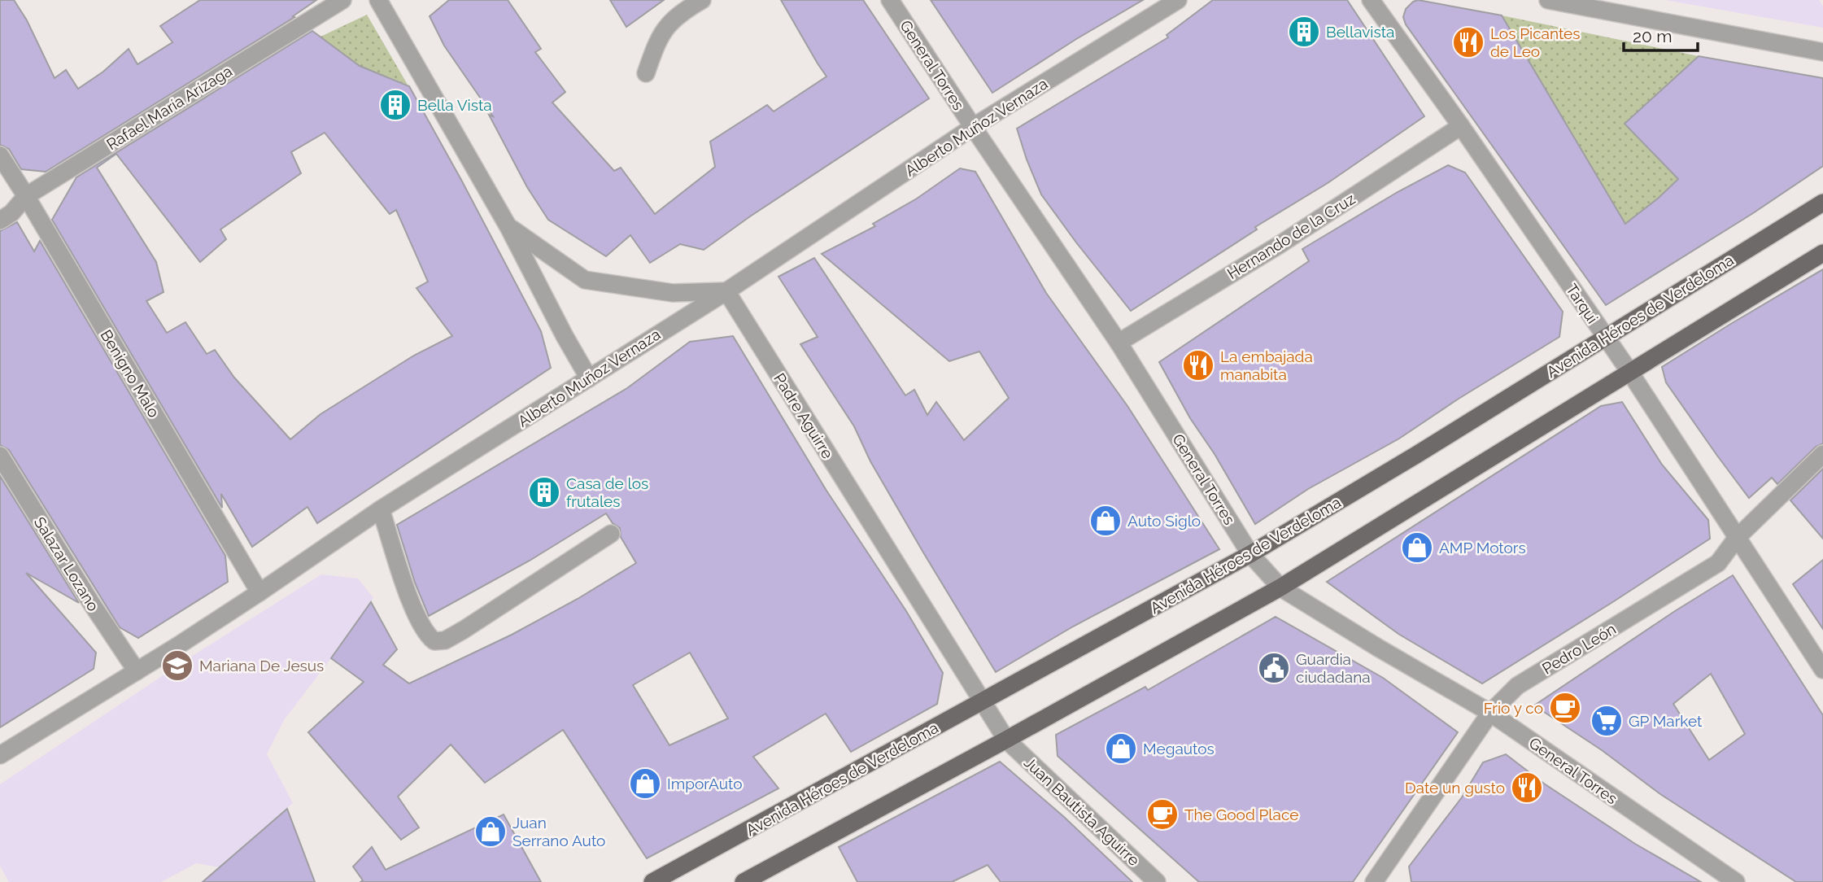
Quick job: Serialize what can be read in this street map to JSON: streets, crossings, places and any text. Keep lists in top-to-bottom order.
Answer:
{
  "streets": {
    "main road": ["Avenida Héroes de Verdeloma"],
    "street": [
      "General Torres",
      "Rafael María Arízaga",
      "Alberto Muñoz Vernaza",
      "Hernando de la Cruz",
      "Tarqui",
      "Benigno Malo",
      "Padre Aguirre",
      "Salazar Lozano",
      "Pedro León",
      "Juan Bautista Aguirre"
    ]
  },
  "crossings": [
    ["General Torres", "Alberto Muñoz Vernaza"],
    ["General Torres", "Hernando de la Cruz"],
    ["General Torres", "Avenida Héroes de Verdeloma"],
    ["General Torres", "Pedro León"],
    ["Rafael María Arízaga", "Benigno Malo"],
    ["Alberto Muñoz Vernaza", "Benigno Malo"],
    ["Alberto Muñoz Vernaza", "Padre Aguirre"],
    ["Alberto Muñoz Vernaza", "Salazar Lozano"],
    ["Hernando de la Cruz", "Tarqui"],
    ["Tarqui", "Avenida Héroes de Verdeloma"],
    ["Tarqui", "Pedro León"],
    ["Avenida Héroes de Verdeloma", "Padre Aguirre"],
    ["Padre Aguirre", "Juan Bautista Aguirre"]
  ],
  "places": {
    "building": ["Bellavista", "Bella Vista", "Casa de los frutales"],
    "restaurant": ["Los Picantes de Leo", "La embajada manabita", "Date un gusto"],
    "shop": [
      "Auto Siglo",
      "AMP Motors",
      "Megautos",
      "ImporAuto",
      "Juan Serrano Auto"
    ],
    "school or university": ["Mariana De Jesus"],
    "public building": ["Guardia ciudadana"],
    "cafe": ["Frio y co", "The Good Place"],
    "supermarket": ["GP Market"]
  },
  "scale_bar": "20 m"
}
